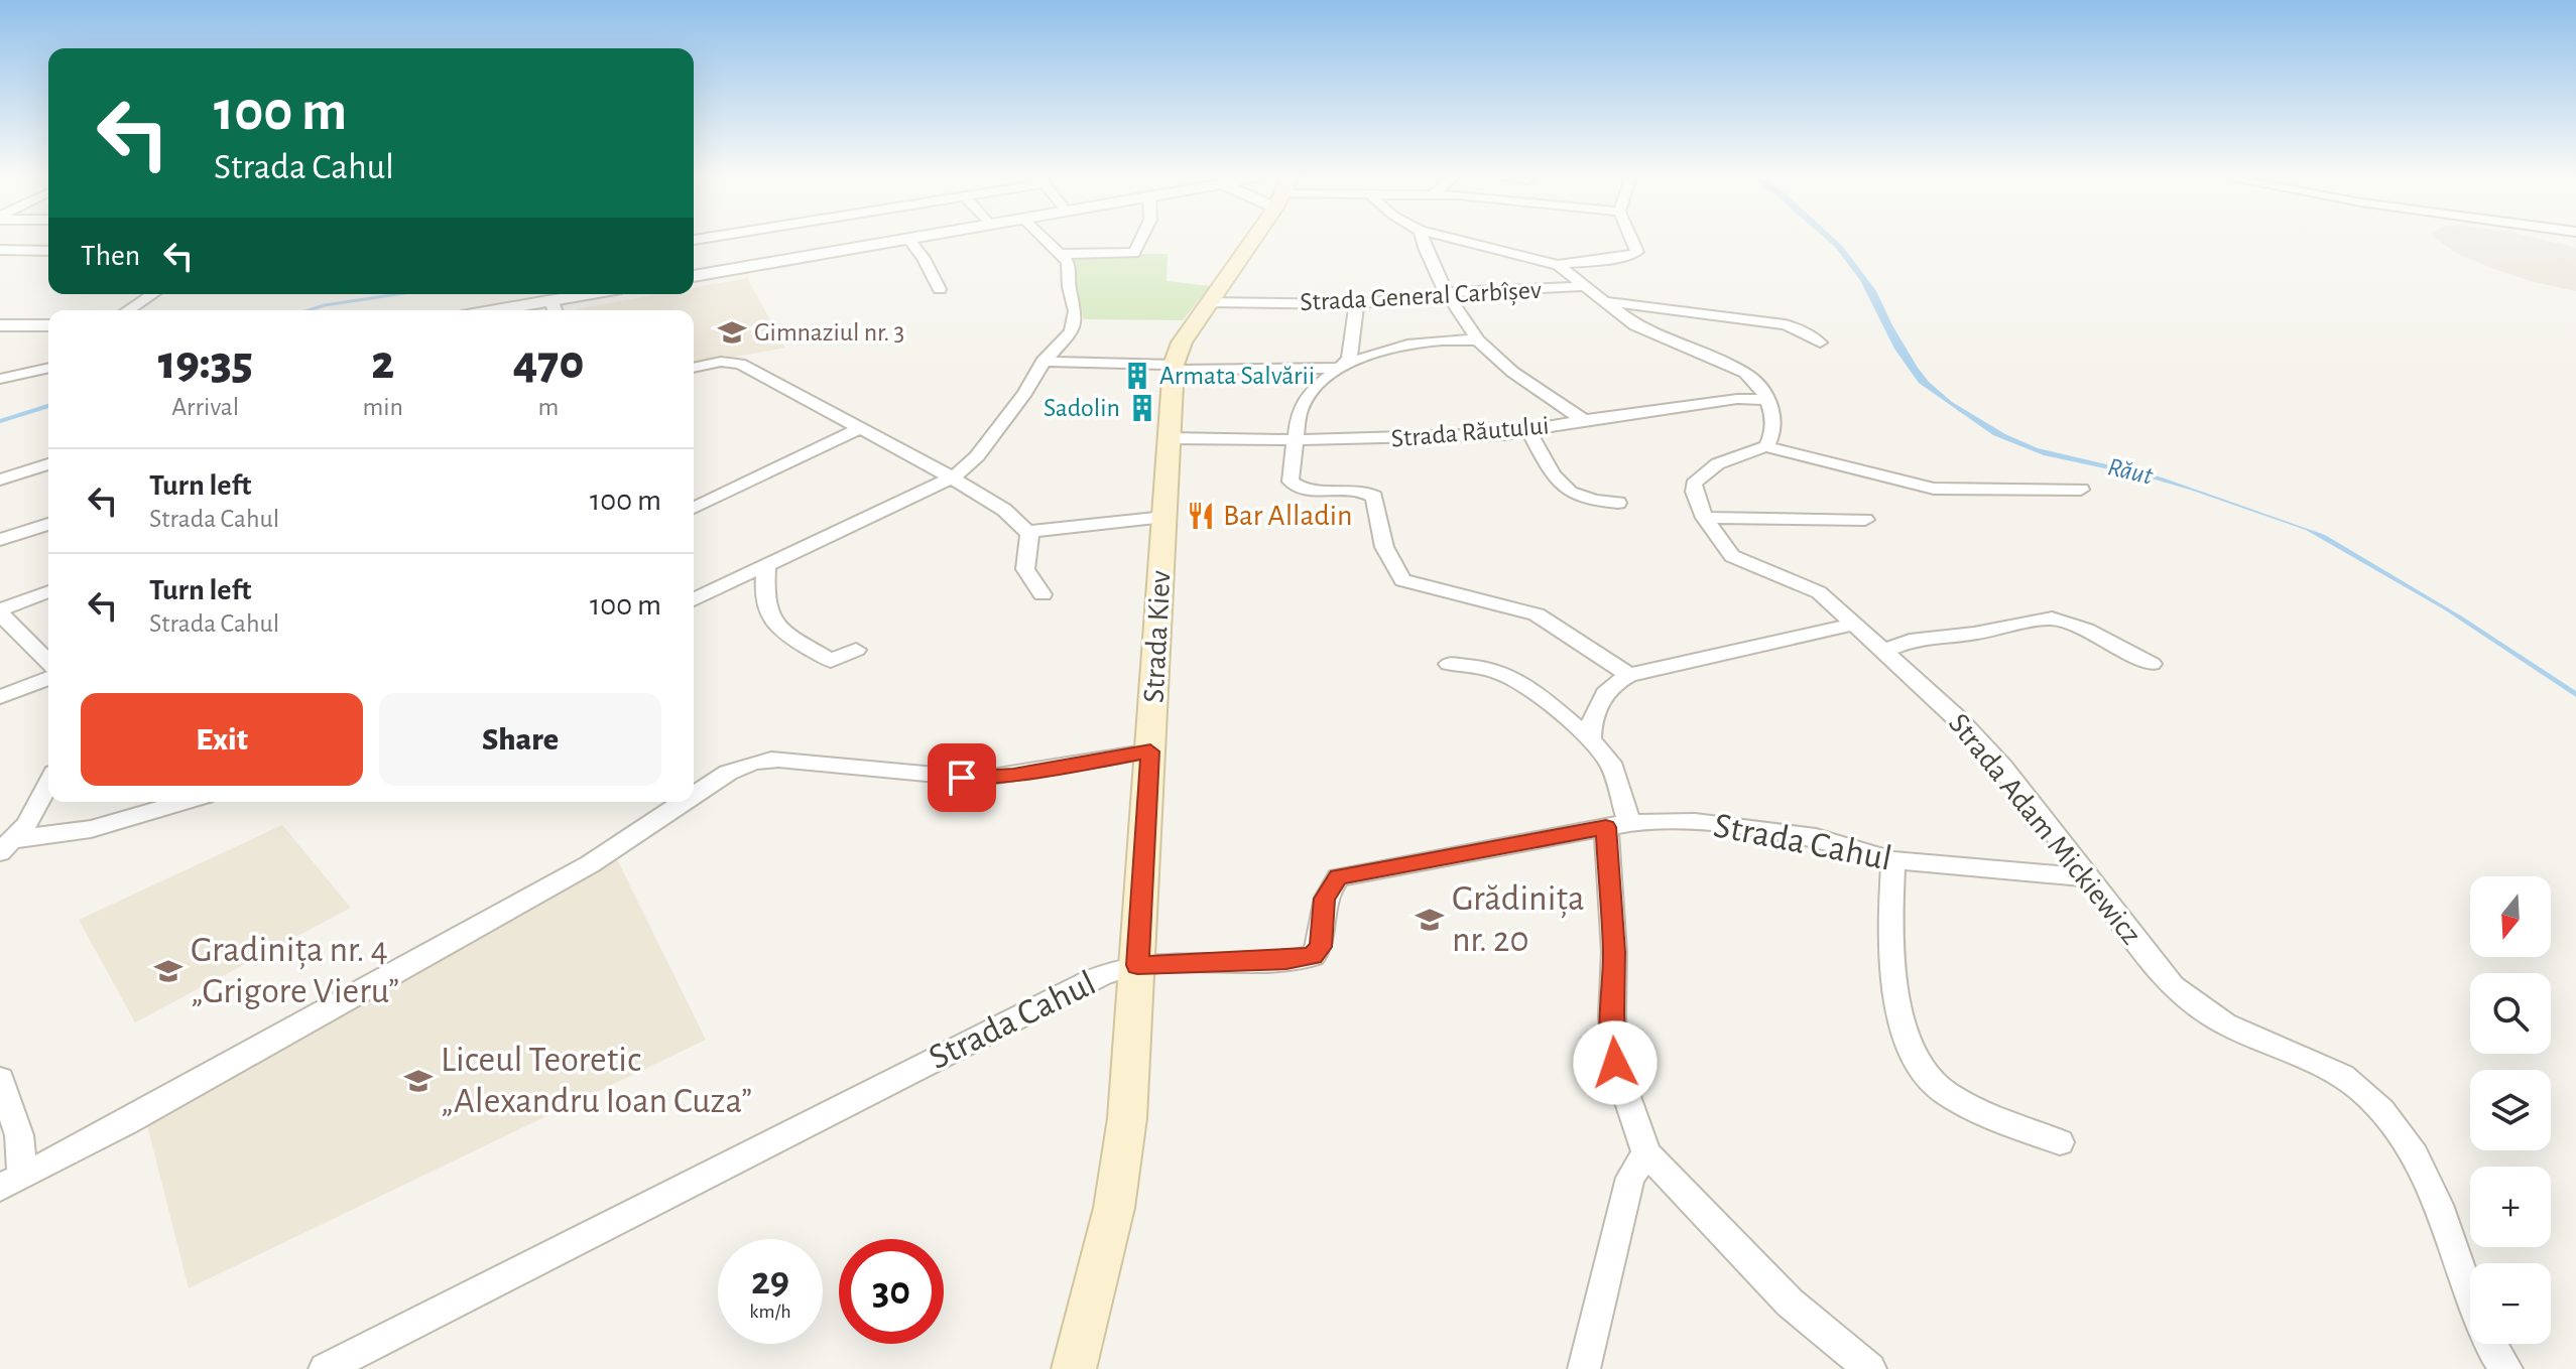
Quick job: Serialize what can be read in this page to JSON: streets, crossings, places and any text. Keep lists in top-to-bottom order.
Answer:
{
  "streets": {
    "main road": ["Strada Kiev"],
    "street": [
      "Strada General Carbîșev",
      "Strada Răutului",
      "Strada Adam Mickiewicz",
      "Strada Cahul"
    ]
  },
  "crossings": [
    ["Strada General Carbîșev", "Strada Kiev"],
    ["Strada Răutului", "Strada Kiev"],
    ["Strada Kiev", "Strada Cahul"],
    ["Strada Adam Mickiewicz", "Strada Cahul"]
  ],
  "water": ["Răut"],
  "places": {
    "school or university": [
      "Gimnaziul nr. 3",
      "Grădinița nr. 20",
      "Gradinița nr. 4 „Grigore Vieru”",
      "Liceul Teoretic „Alexandru Ioan Cuza”"
    ],
    "building": ["Armata Salvării", "Sadolin"],
    "restaurant": ["Bar Alladin"]
  },
  "north": "bottom",
  "page": {
    "turn": ["100 m", "Strada Cahul"],
    "then": "Then",
    "eta": [
      "19:35",
      "Arrival",
      "2",
      "min",
      "470",
      "m"
    ],
    "list": [
      {
        "name": "Turn left",
        "note": "Strada Cahul",
        "value": "100 m"
      },
      {
        "name": "Turn left",
        "note": "Strada Cahul",
        "value": "100 m"
      }
    ],
    "buttons": ["Exit", "Share"],
    "map_buttons": ["+", "−"],
    "speed": "29 km/h",
    "limit": "30"
  }
}
